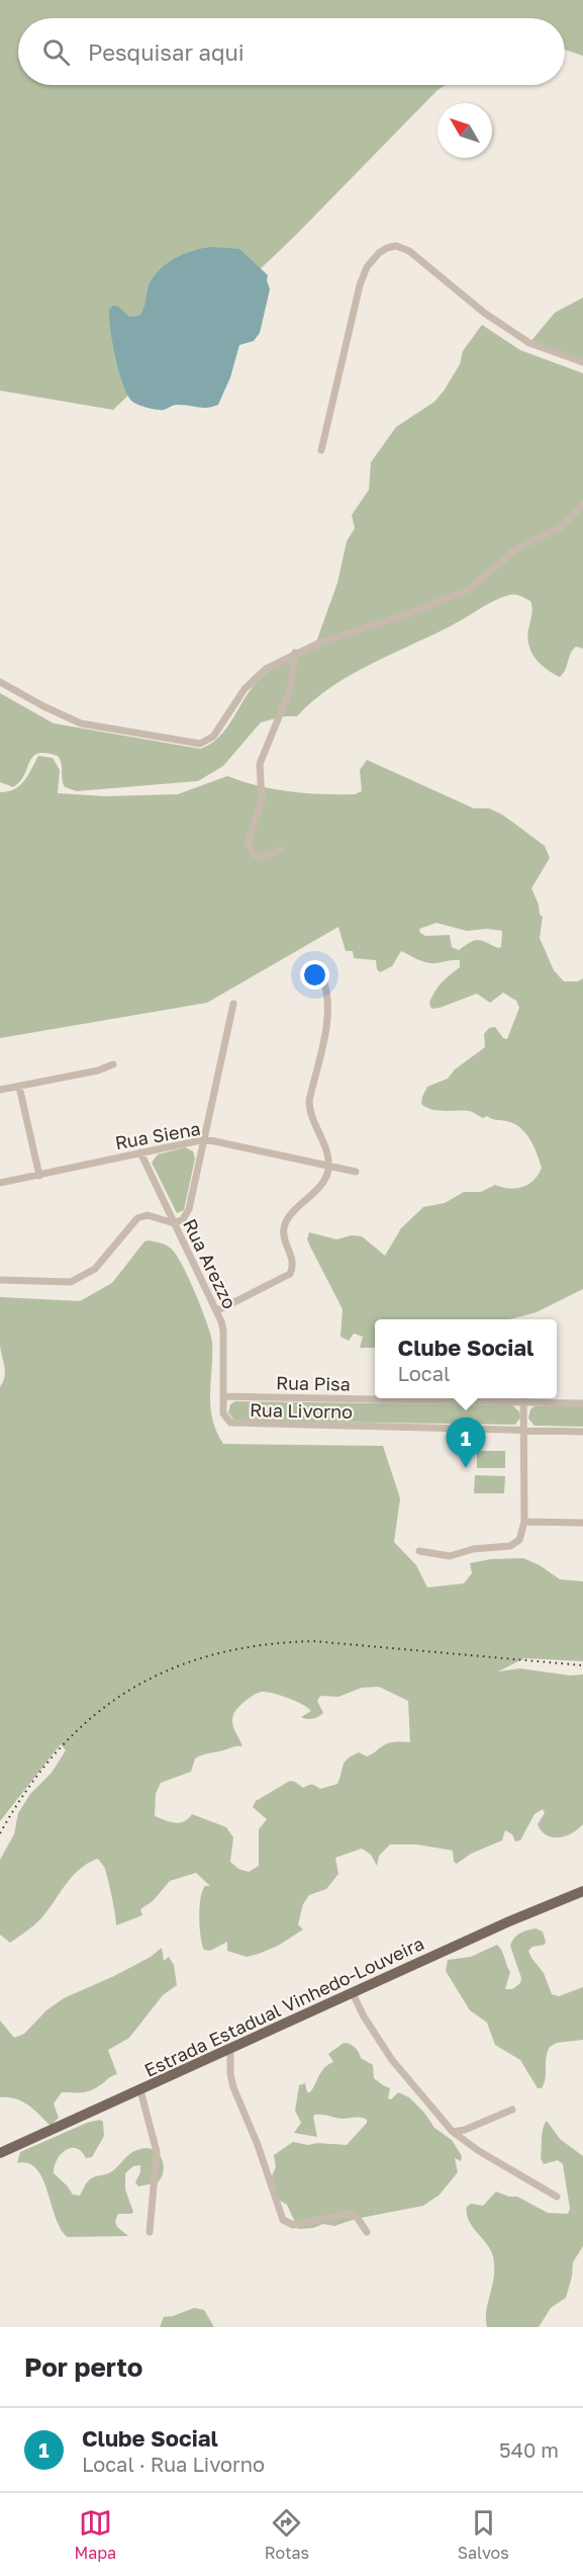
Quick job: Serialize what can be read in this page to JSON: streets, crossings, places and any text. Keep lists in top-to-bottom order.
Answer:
{
  "streets": {
    "main road": ["Estrada Estadual Vinhedo-Louveira"],
    "street": [
      "Rua Siena",
      "Rua Arezzo",
      "Rua Pisa",
      "Rua Livorno"
    ]
  },
  "crossings": [
    ["Rua Siena", "Rua Arezzo"],
    ["Rua Arezzo", "Rua Pisa"],
    ["Rua Arezzo", "Rua Livorno"],
    ["Rua Pisa", "Rua Livorno"]
  ],
  "north": "top left",
  "page": {
    "search": "Pesquisar aqui",
    "popup": ["Clube Social", "Local"],
    "pins": "1",
    "heading": "Por perto",
    "list": [
      {
        "mark": "1",
        "name": "Clube Social",
        "note": "Local · Rua Livorno",
        "value": "540 m"
      }
    ],
    "nav": ["Mapa", "Rotas", "Salvos"]
  }
}
